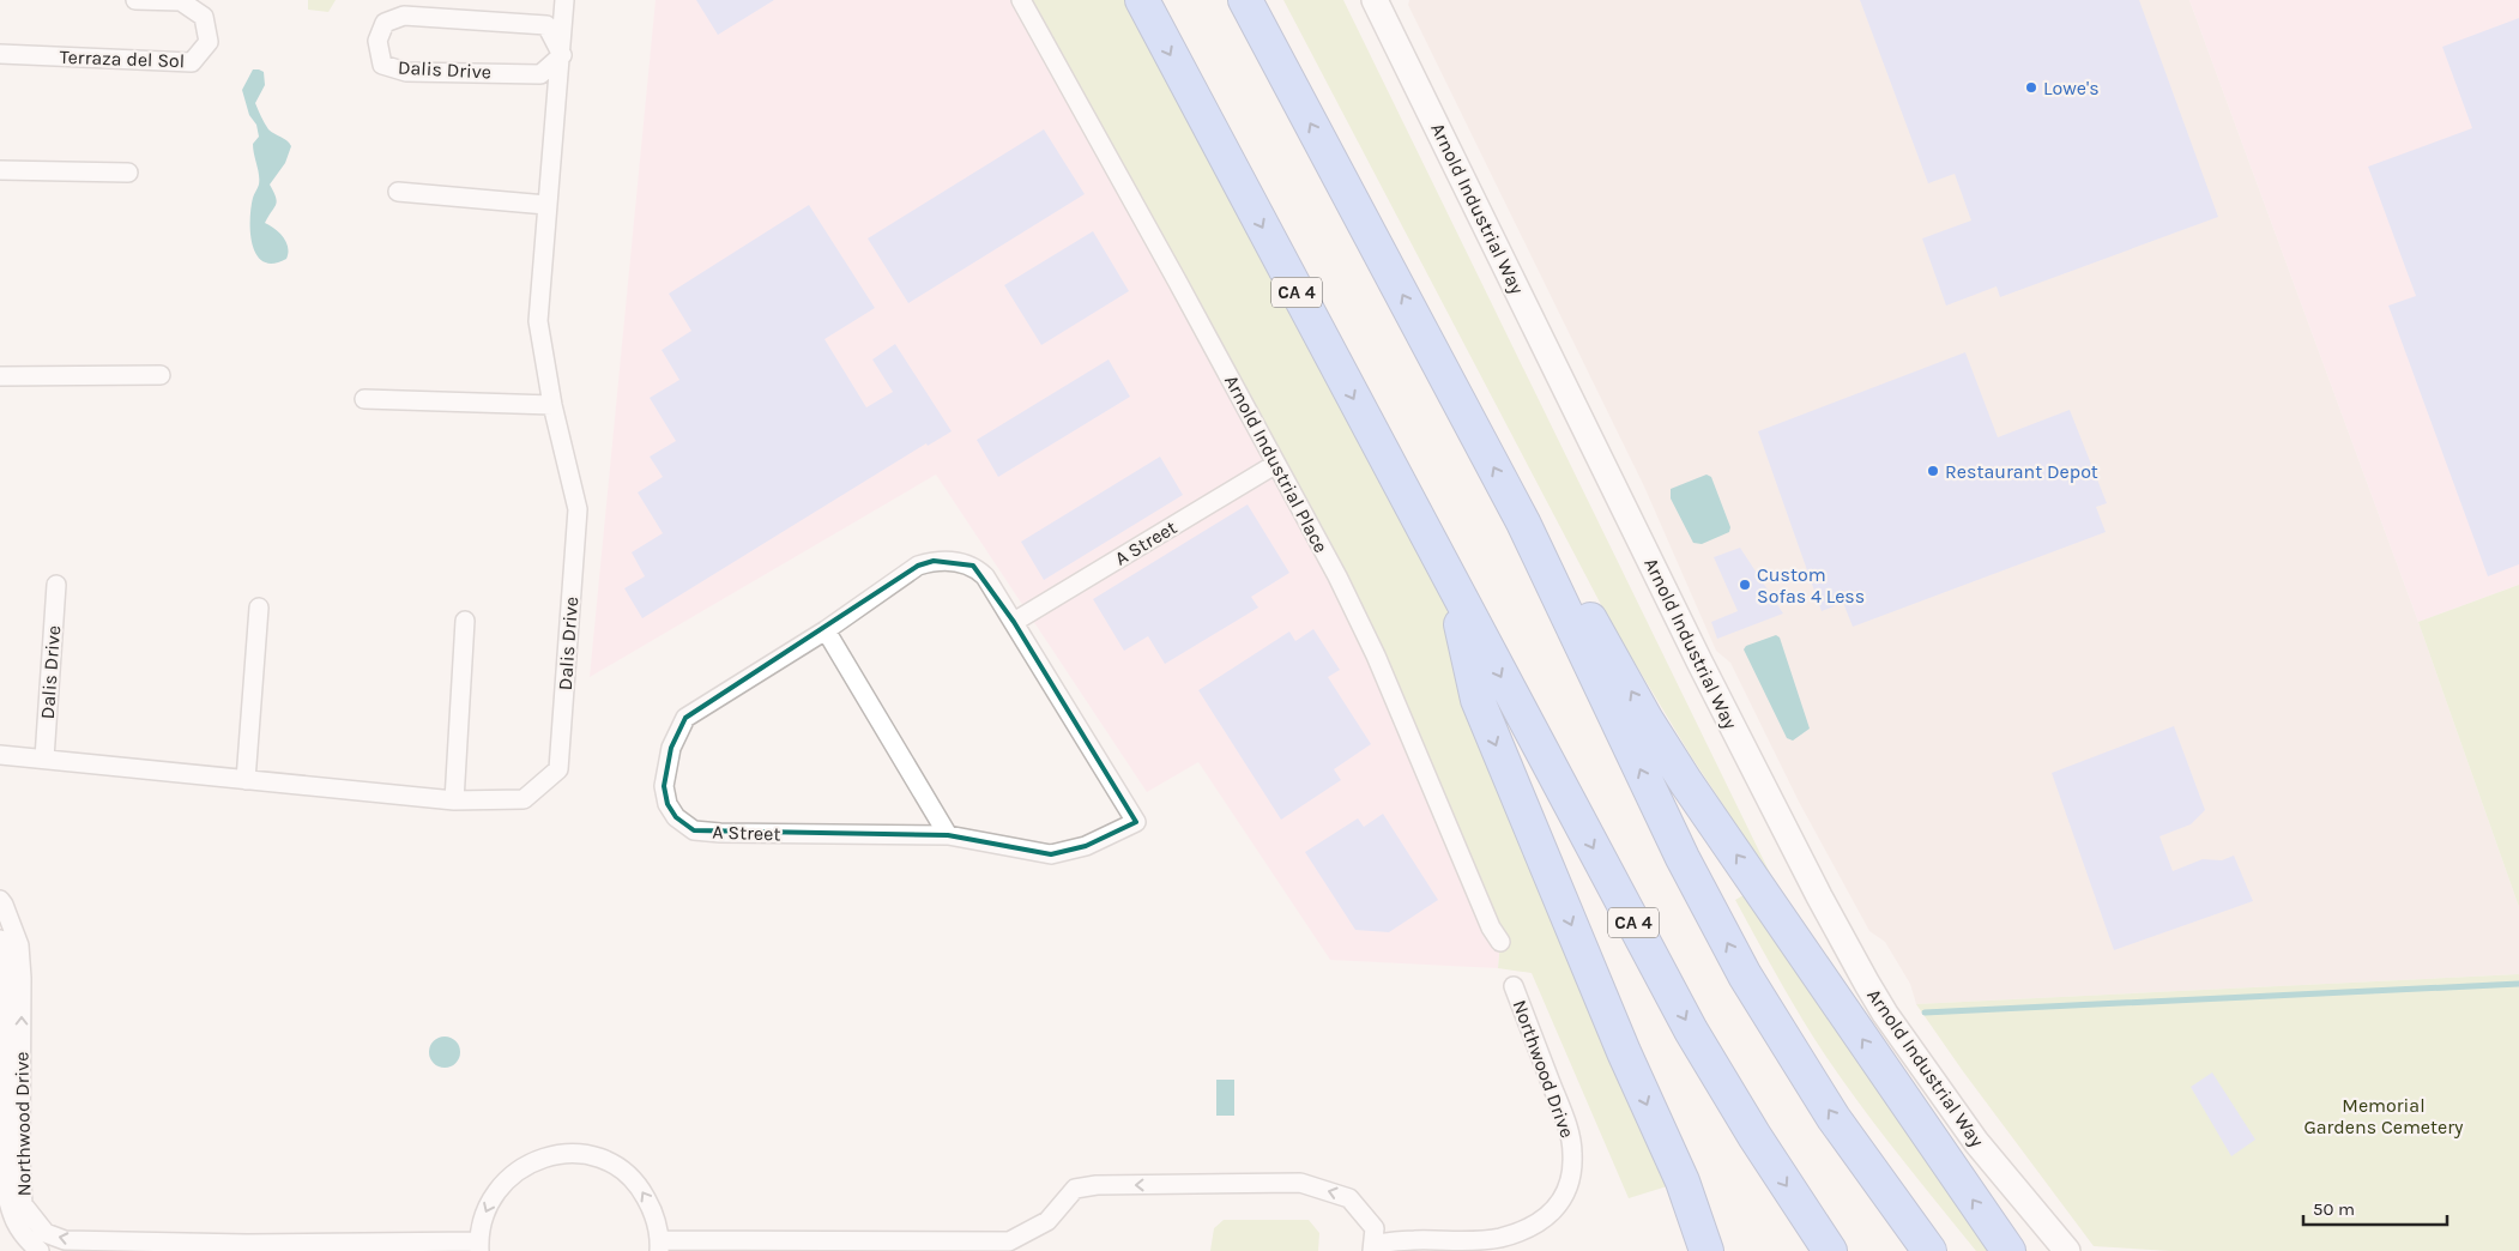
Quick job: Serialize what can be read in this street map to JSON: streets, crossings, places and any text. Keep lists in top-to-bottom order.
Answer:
{
  "streets": {
    "highway": ["CA 4"],
    "street": [
      "Terraza del Sol",
      "Dalis Drive",
      "Arnold Industrial Way",
      "Arnold Industrial Place",
      "A Street",
      "Northwood Drive"
    ]
  },
  "crossings": [
    ["Arnold Industrial Place", "A Street"]
  ],
  "parks": ["Memorial Gardens Cemetery"],
  "places": ["Lowe's", "Restaurant Depot", "Custom Sofas 4 Less"],
  "scale_bar": "50 m"
}
